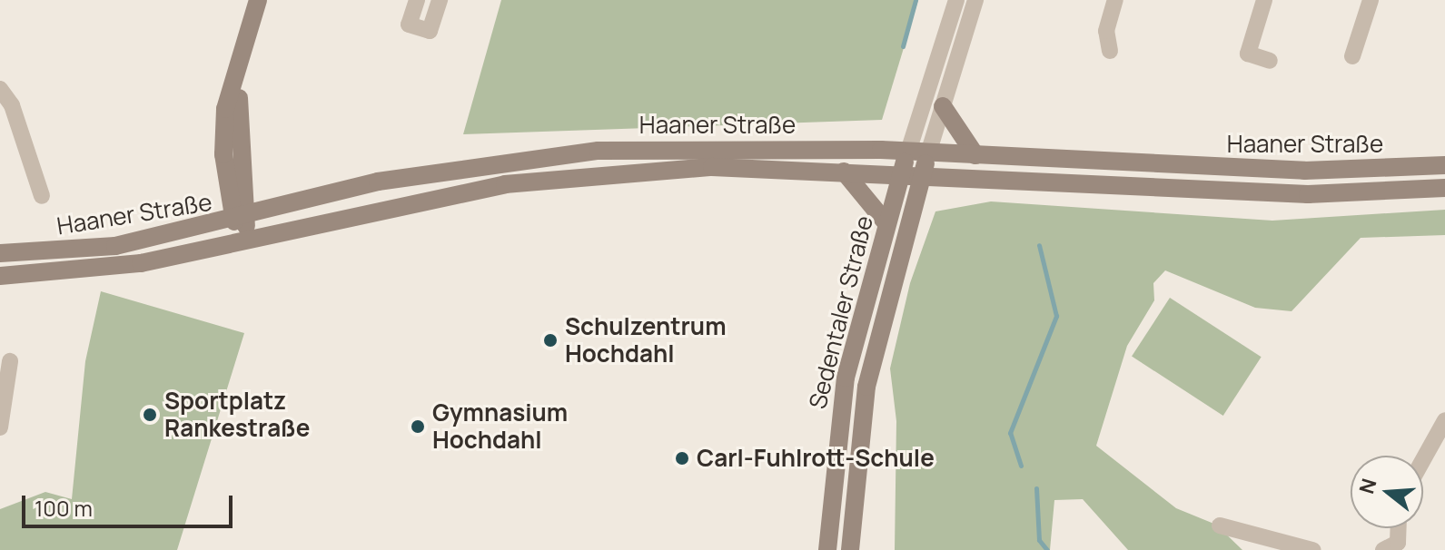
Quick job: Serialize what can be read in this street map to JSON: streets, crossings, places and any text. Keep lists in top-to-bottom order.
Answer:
{
  "streets": {
    "main road": ["Haaner Straße", "Sedentaler Straße"]
  },
  "crossings": [
    ["Haaner Straße", "Sedentaler Straße"]
  ],
  "places": [
    "Schulzentrum Hochdahl",
    "Sportplatz Rankestraße",
    "Gymnasium Hochdahl",
    "Carl-Fuhlrott-Schule"
  ],
  "scale_bar": "100 m",
  "north": "left"
}
